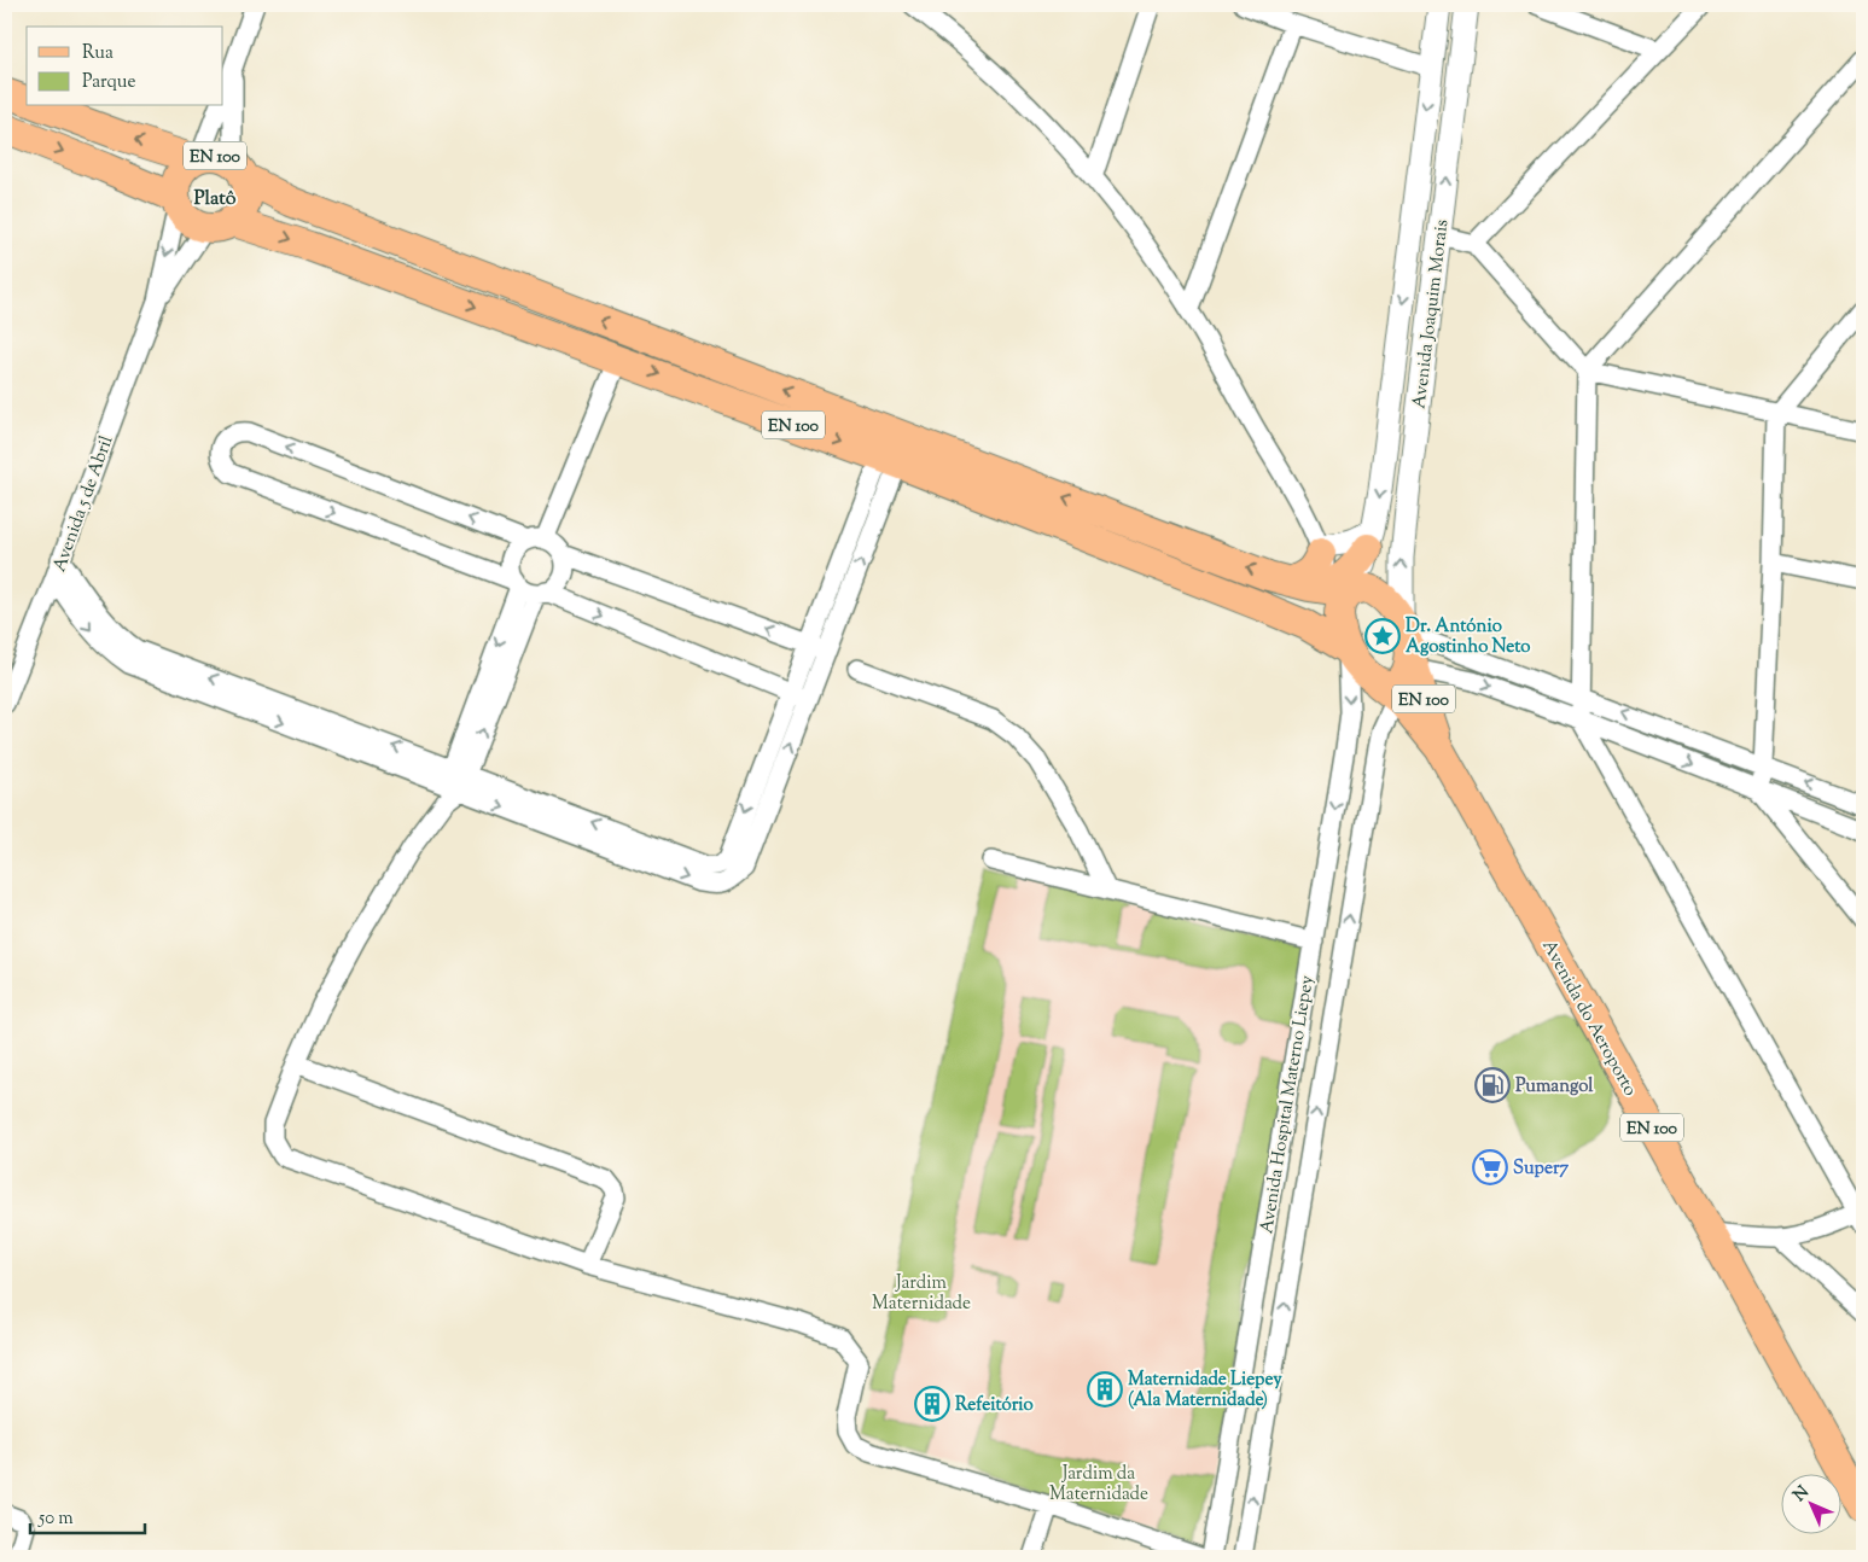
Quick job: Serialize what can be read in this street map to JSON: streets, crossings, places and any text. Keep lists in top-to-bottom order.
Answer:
{
  "streets": {
    "main road": ["EN 100", "Avenida do Aeroporto"],
    "street": ["Avenida Joaquim Morais", "Avenida 5 de Abril", "Avenida Hospital Materno Liepey"]
  },
  "crossings": [
    ["EN 100", "Avenida Joaquim Morais"],
    ["EN 100", "Avenida 5 de Abril"],
    ["EN 100", "Avenida do Aeroporto"],
    ["EN 100", "Avenida Hospital Materno Liepey"],
    ["Avenida Joaquim Morais", "Avenida do Aeroporto"],
    ["Avenida Joaquim Morais", "Avenida Hospital Materno Liepey"],
    ["Avenida do Aeroporto", "Avenida Hospital Materno Liepey"]
  ],
  "districts": ["Platô"],
  "parks": ["Jardim Maternidade", "Jardim da Maternidade"],
  "places": {
    "place": ["Dr. António Agostinho Neto"],
    "fuel station": ["Pumangol"],
    "supermarket": ["Super7"],
    "building": ["Maternidade Liepey (Ala Maternidade)", "Refeitório"]
  },
  "legend": ["Rua", "Parque"],
  "scale_bar": "50 m",
  "north": "top left"
}
